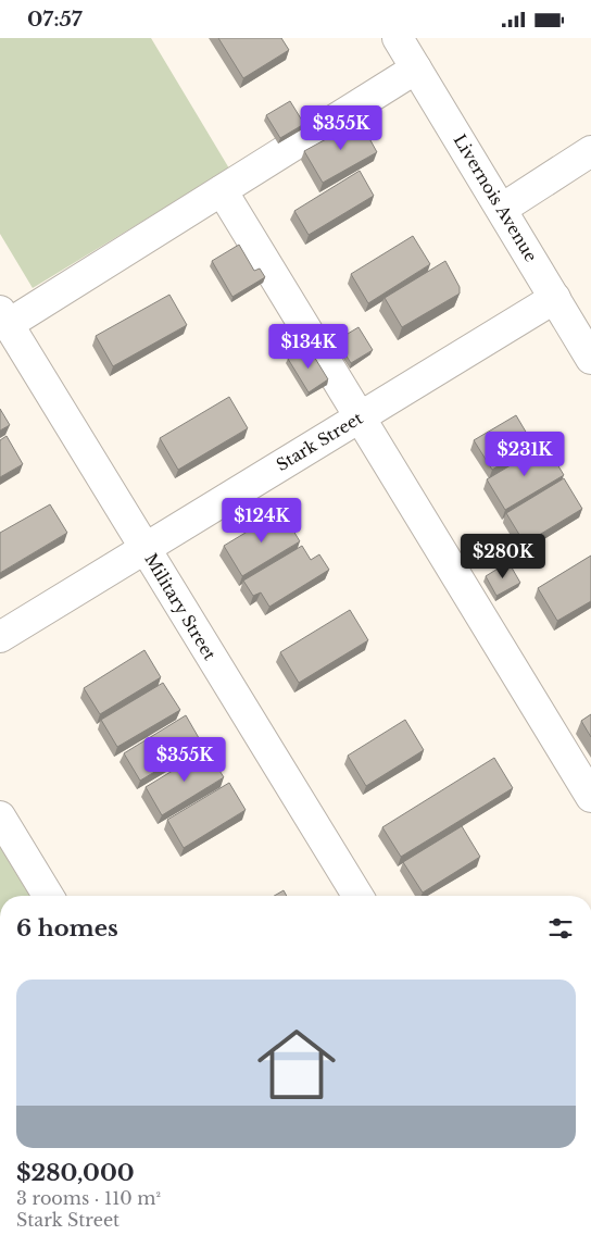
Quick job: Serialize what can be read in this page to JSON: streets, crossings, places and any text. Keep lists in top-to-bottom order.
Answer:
{
  "streets": {
    "street": ["Livernois Avenue", "Stark Street", "Military Street"]
  },
  "crossings": [
    ["Livernois Avenue", "Stark Street"],
    ["Stark Street", "Military Street"]
  ],
  "page": {
    "status": "07:57",
    "price": [
      "$355K",
      "$134K",
      "$231K",
      "$124K",
      "$280K",
      "$355K"
    ],
    "heading": "6 homes",
    "list": [
      {
        "name": "$280,000",
        "note": "3 rooms · 110 m² · Stark Street"
      }
    ]
  }
}
